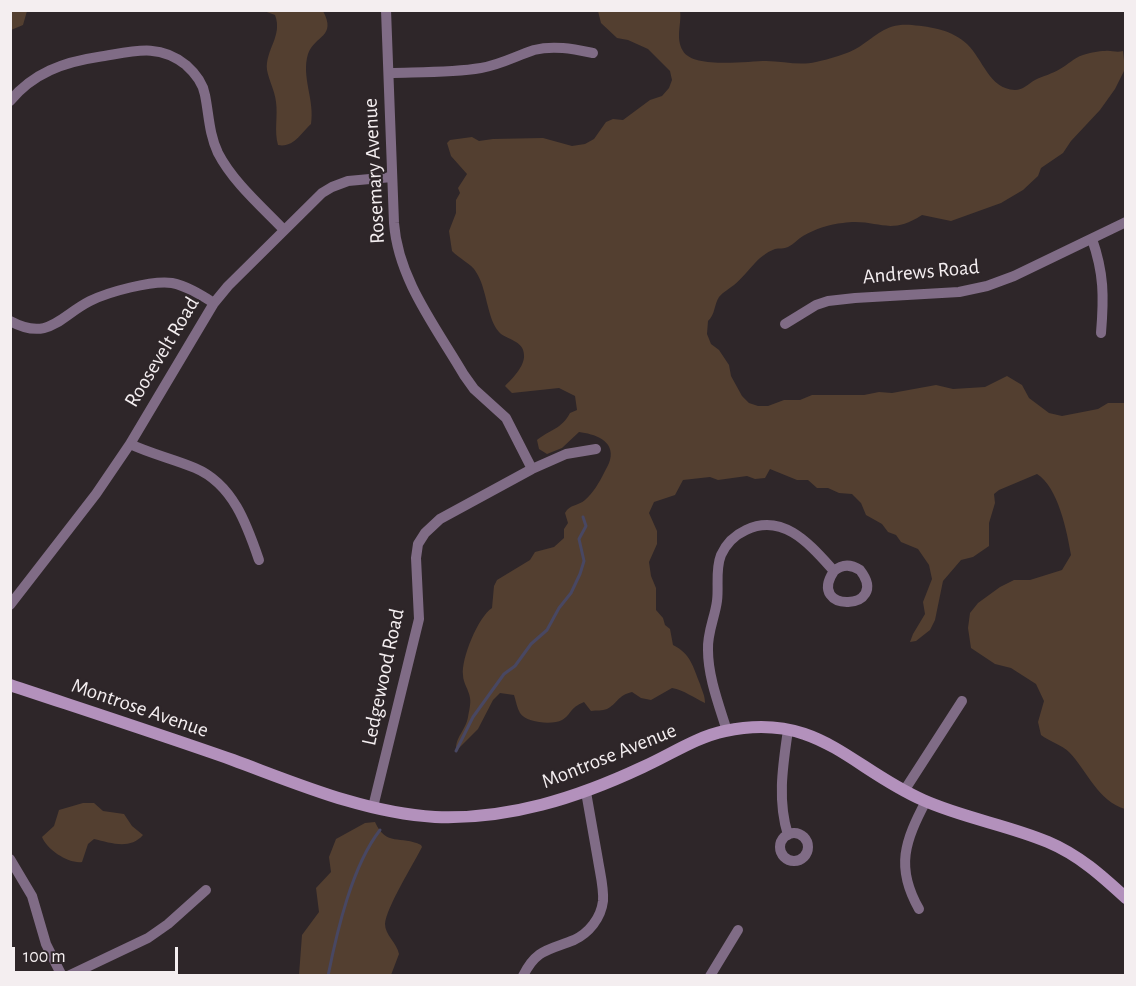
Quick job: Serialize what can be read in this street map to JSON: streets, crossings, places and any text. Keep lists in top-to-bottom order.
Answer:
{
  "streets": {
    "main road": ["Montrose Avenue"],
    "street": [
      "Rosemary Avenue",
      "Andrews Road",
      "Roosevelt Road",
      "Ledgewood Road"
    ]
  },
  "crossings": [
    ["Rosemary Avenue", "Roosevelt Road"],
    ["Rosemary Avenue", "Ledgewood Road"],
    ["Ledgewood Road", "Montrose Avenue"]
  ],
  "scale_bar": "100 m"
}
